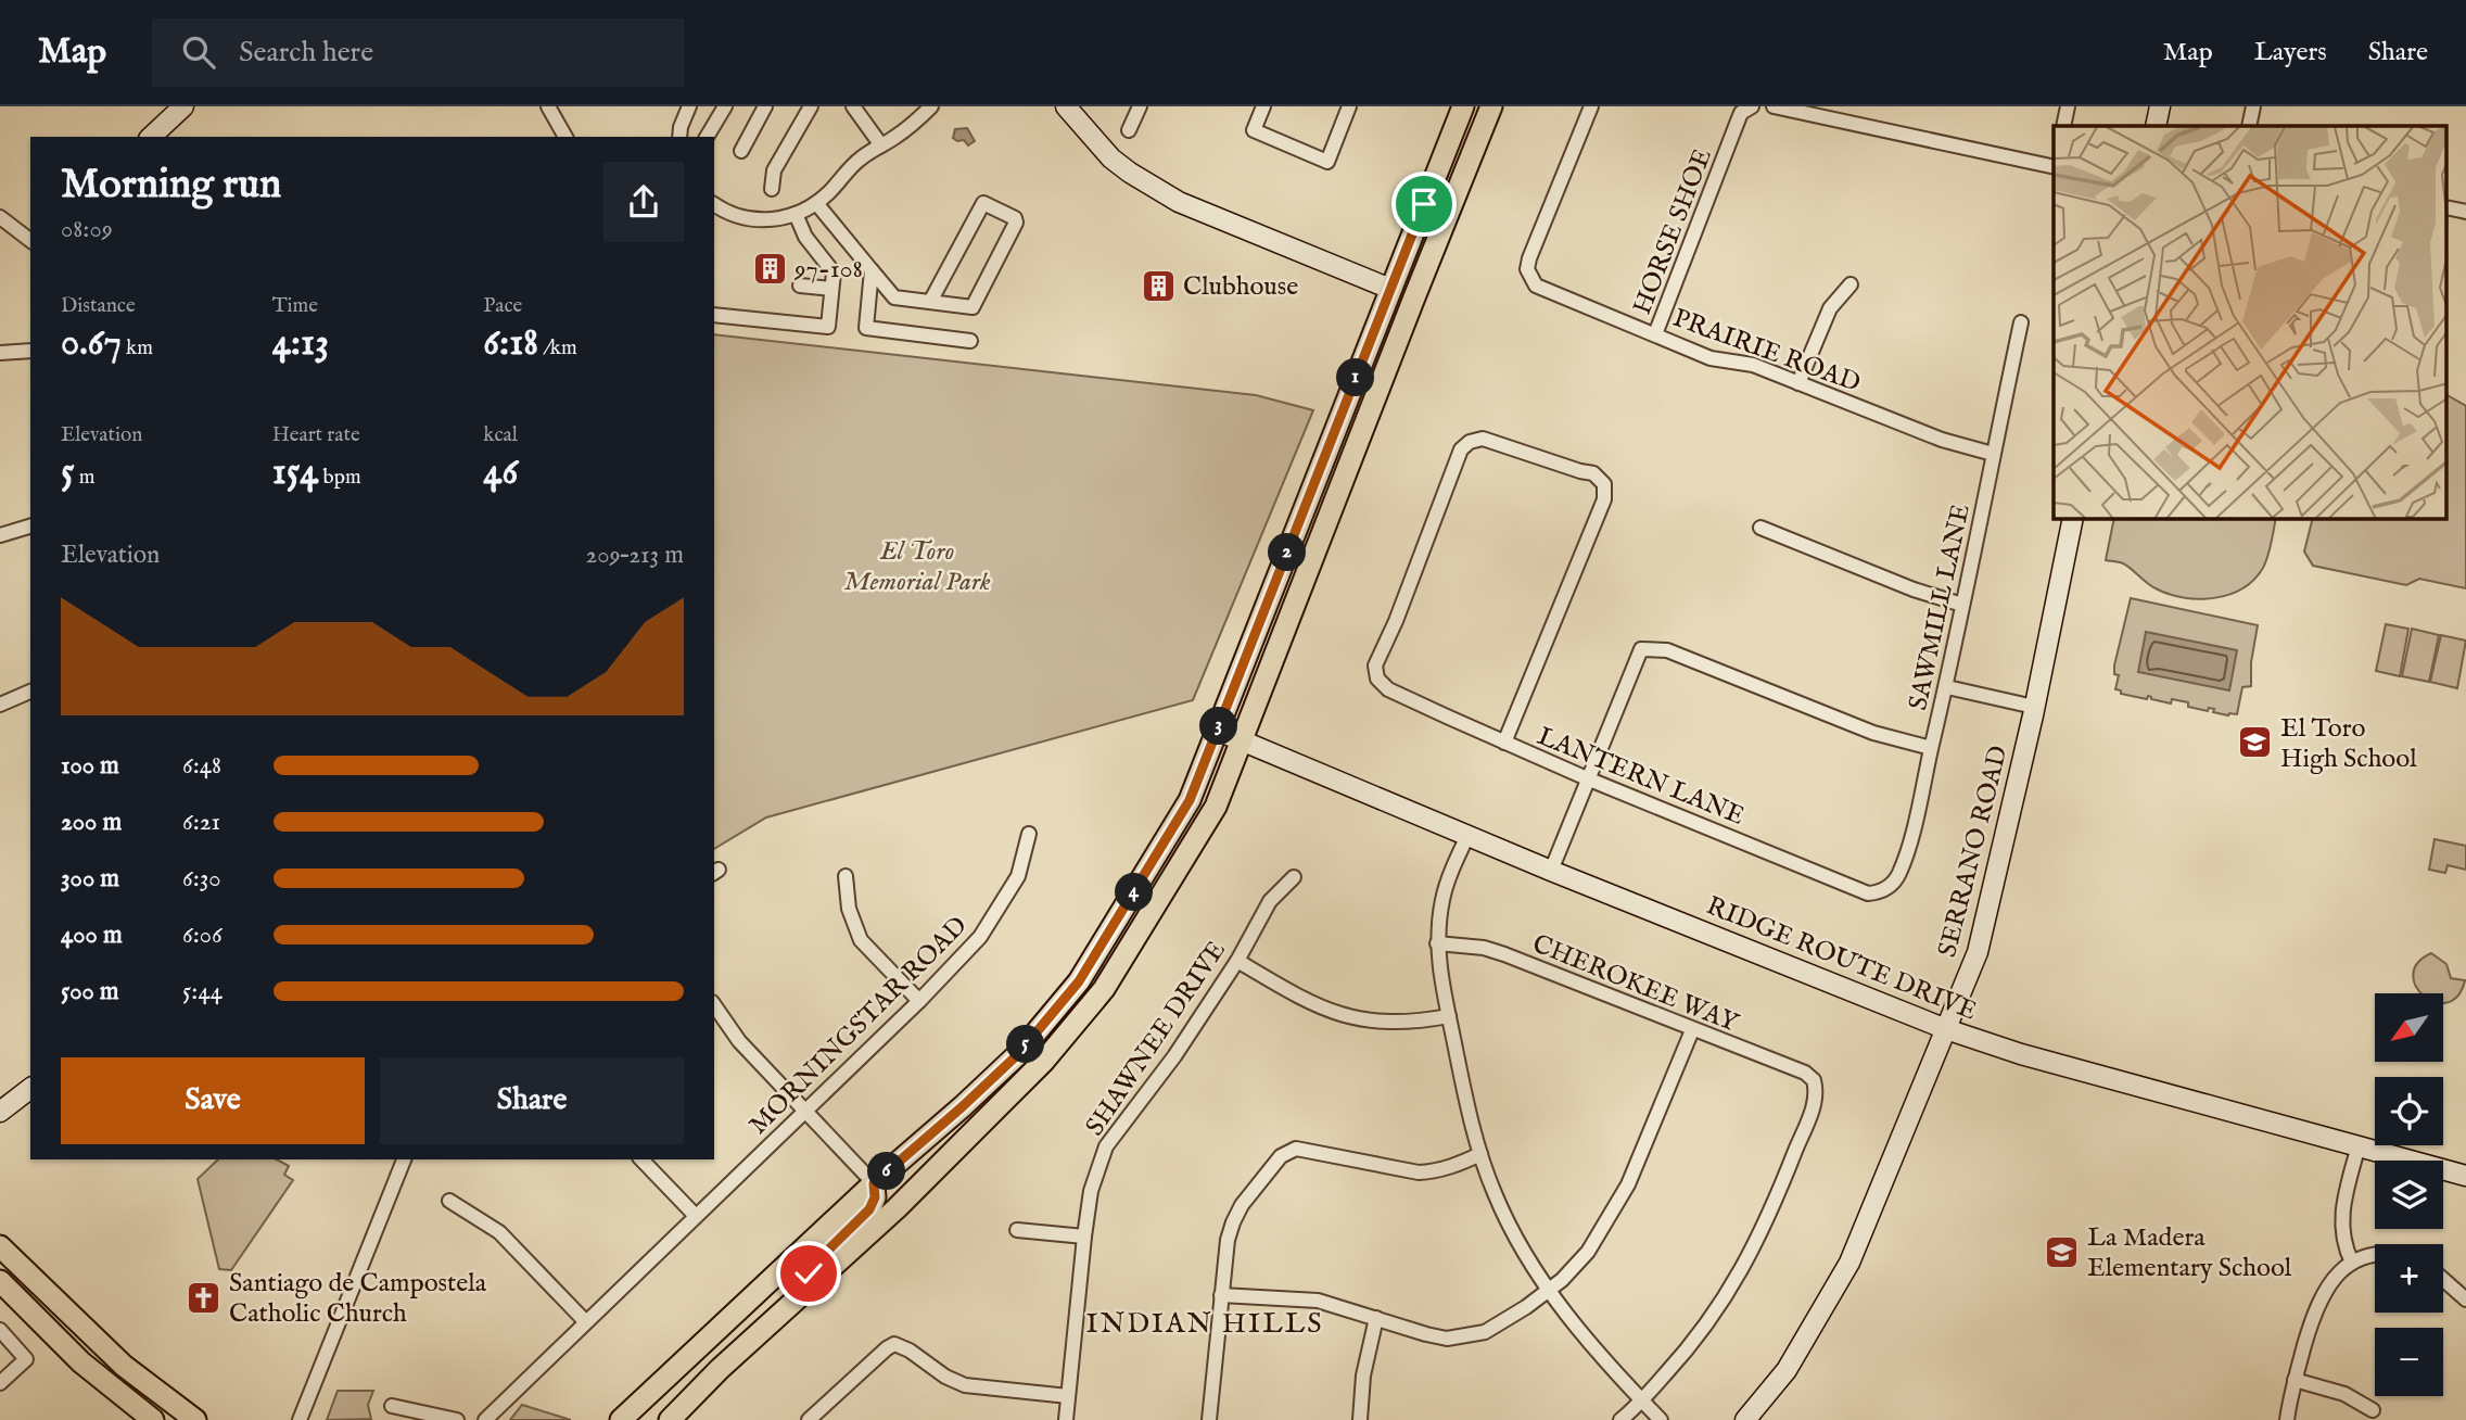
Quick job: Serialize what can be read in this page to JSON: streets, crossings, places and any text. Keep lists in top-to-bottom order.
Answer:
{
  "streets": {
    "street": [
      "HORSE SHOE",
      "PRAIRIE ROAD",
      "SAWMILL LANE",
      "LANTERN LANE",
      "SERRANO ROAD",
      "RIDGE ROUTE DRIVE",
      "CHEROKEE WAY",
      "MORNINGSTAR ROAD",
      "SHAWNEE DRIVE"
    ]
  },
  "crossings": [
    ["HORSE SHOE", "PRAIRIE ROAD"],
    ["PRAIRIE ROAD", "SAWMILL LANE"],
    ["SAWMILL LANE", "LANTERN LANE"],
    ["SERRANO ROAD", "RIDGE ROUTE DRIVE"]
  ],
  "districts": ["INDIAN HILLS"],
  "parks": ["El Toro Memorial Park"],
  "places": {
    "building": ["97-108", "Clubhouse"],
    "school or university": ["El Toro High School", "La Madera Elementary School"],
    "church": ["Santiago de Campostela Catholic Church"]
  },
  "north": "bottom left",
  "page": {
    "header": "Map",
    "search": "Search here",
    "nav": ["Map", "Layers", "Share"],
    "heading": ["Morning run", "08:09"],
    "stats": [
      ["Distance", "0.67 km"],
      ["Time", "4:13"],
      ["Pace", "6:18 /km"],
      ["Elevation", "5 m"],
      ["Heart rate", "154 bpm"],
      ["kcal", "46"]
    ],
    "pins": [
      "1",
      "2",
      "3",
      "4",
      "5",
      "6"
    ],
    "chart": ["Elevation", "209–213 m"],
    "list": [
      {
        "name": "100 m",
        "note": "6:48"
      },
      {
        "name": "200 m",
        "note": "6:21"
      },
      {
        "name": "300 m",
        "note": "6:30"
      },
      {
        "name": "400 m",
        "note": "6:06"
      },
      {
        "name": "500 m",
        "note": "5:44"
      }
    ],
    "map_buttons": ["+", "−"],
    "buttons": ["Save", "Share"]
  }
}
